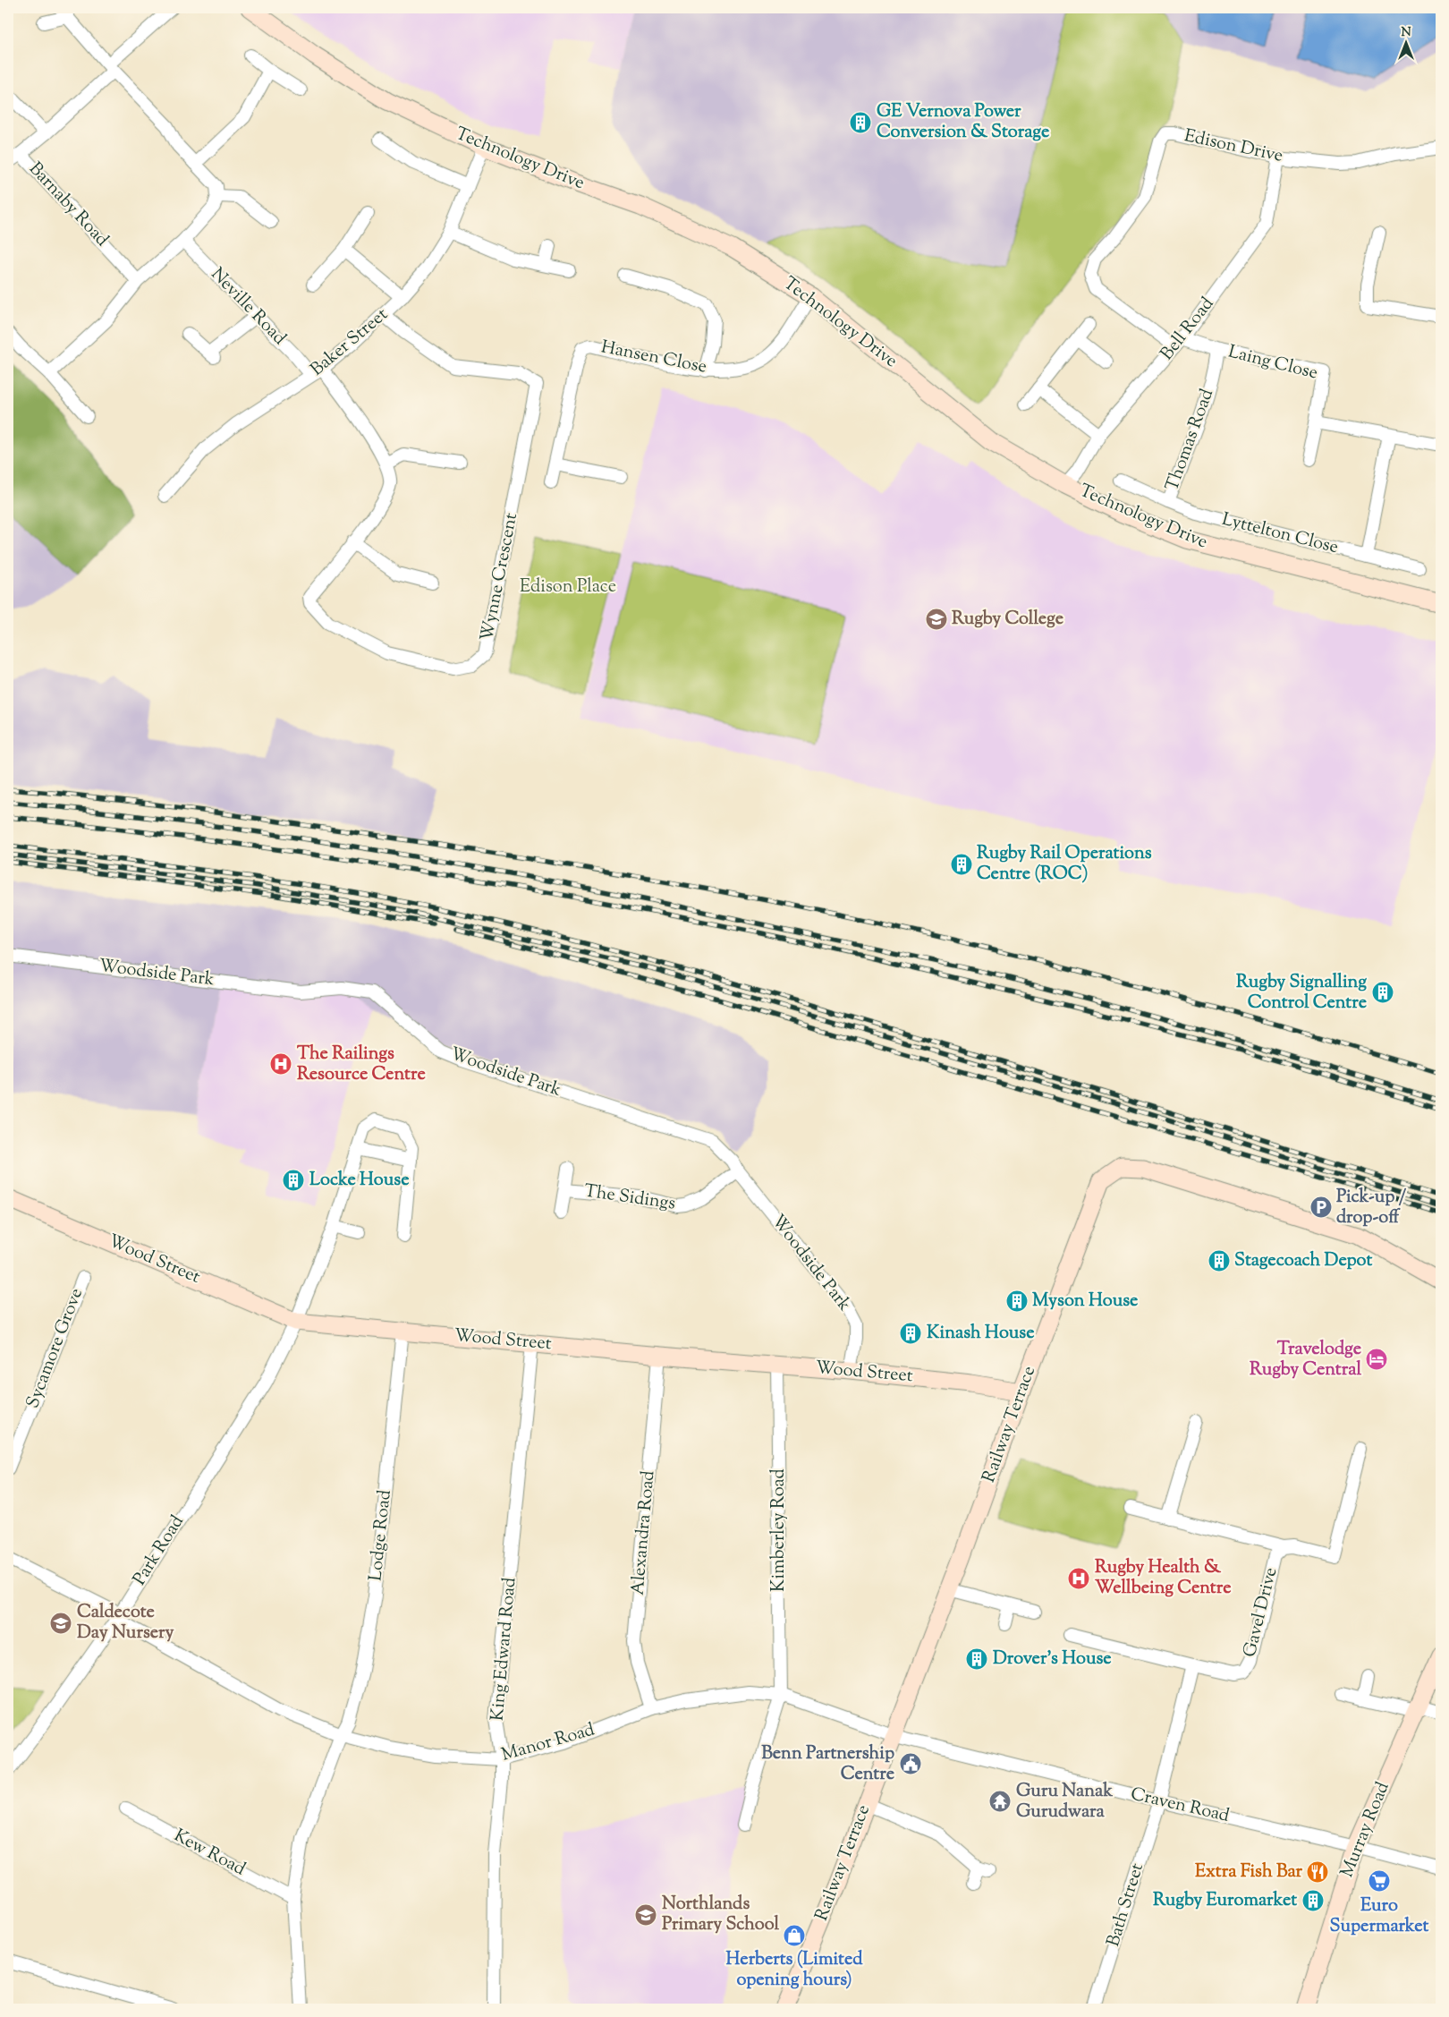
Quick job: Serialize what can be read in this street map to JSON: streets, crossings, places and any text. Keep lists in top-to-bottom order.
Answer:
{
  "streets": {
    "street": [
      "Edison Drive",
      "Technology Drive",
      "Barnaby Road",
      "Neville Road",
      "Bell Road",
      "Baker Street",
      "Hansen Close",
      "Laing Close",
      "Thomas Road",
      "Lyttelton Close",
      "Wynne Crescent",
      "Woodside Park",
      "The Sidings",
      "Wood Street",
      "Sycamore Grove",
      "Railway Terrace",
      "Kimberley Road",
      "Alexandra Road",
      "Lodge Road",
      "Park Road",
      "Gavel Drive",
      "King Edward Road",
      "Manor Road",
      "Craven Road",
      "Murray Road",
      "Kew Road",
      "Bath Street"
    ]
  },
  "crossings": [
    ["Edison Drive", "Bell Road"],
    ["Edison Drive", "Laing Close"],
    ["Technology Drive", "Bell Road"],
    ["Technology Drive", "Baker Street"],
    ["Technology Drive", "Hansen Close"],
    ["Neville Road", "Baker Street"],
    ["Neville Road", "Wynne Crescent"],
    ["Bell Road", "Laing Close"],
    ["Baker Street", "Wynne Crescent"],
    ["Laing Close", "Thomas Road"],
    ["Thomas Road", "Lyttelton Close"],
    ["Woodside Park", "The Sidings"],
    ["Woodside Park", "Wood Street"],
    ["Wood Street", "Railway Terrace"],
    ["Wood Street", "Kimberley Road"],
    ["Wood Street", "Alexandra Road"],
    ["Wood Street", "Lodge Road"],
    ["Wood Street", "Park Road"],
    ["Wood Street", "King Edward Road"],
    ["Railway Terrace", "Manor Road"],
    ["Railway Terrace", "Craven Road"],
    ["Kimberley Road", "Manor Road"],
    ["Alexandra Road", "Manor Road"],
    ["Lodge Road", "Manor Road"],
    ["Lodge Road", "Kew Road"],
    ["Park Road", "Manor Road"],
    ["King Edward Road", "Manor Road"],
    ["Manor Road", "Craven Road"],
    ["Craven Road", "Murray Road"],
    ["Craven Road", "Bath Street"]
  ],
  "parks": ["Edison Place"],
  "places": {
    "building": [
      "GE Vernova Power Conversion & Storage",
      "Rugby Rail Operations Centre (ROC)",
      "Rugby Signalling Control Centre",
      "Locke House",
      "Stagecoach Depot",
      "Myson House",
      "Kinash House",
      "Drover's House",
      "Rugby Euromarket"
    ],
    "school or university": ["Rugby College", "Caldecote Day Nursery", "Northlands Primary School"],
    "hospital": ["The Railings Resource Centre", "Rugby Health & Wellbeing Centre"],
    "parking": ["Pick-up / drop-off"],
    "hotel": ["Travelodge Rugby Central"],
    "public building": ["Benn Partnership Centre"],
    "temple": ["Guru Nanak Gurudwara"],
    "restaurant": ["Extra Fish Bar"],
    "supermarket": ["Euro Supermarket"],
    "shop": ["Herberts (Limited opening hours)"]
  },
  "north": "top"
}
